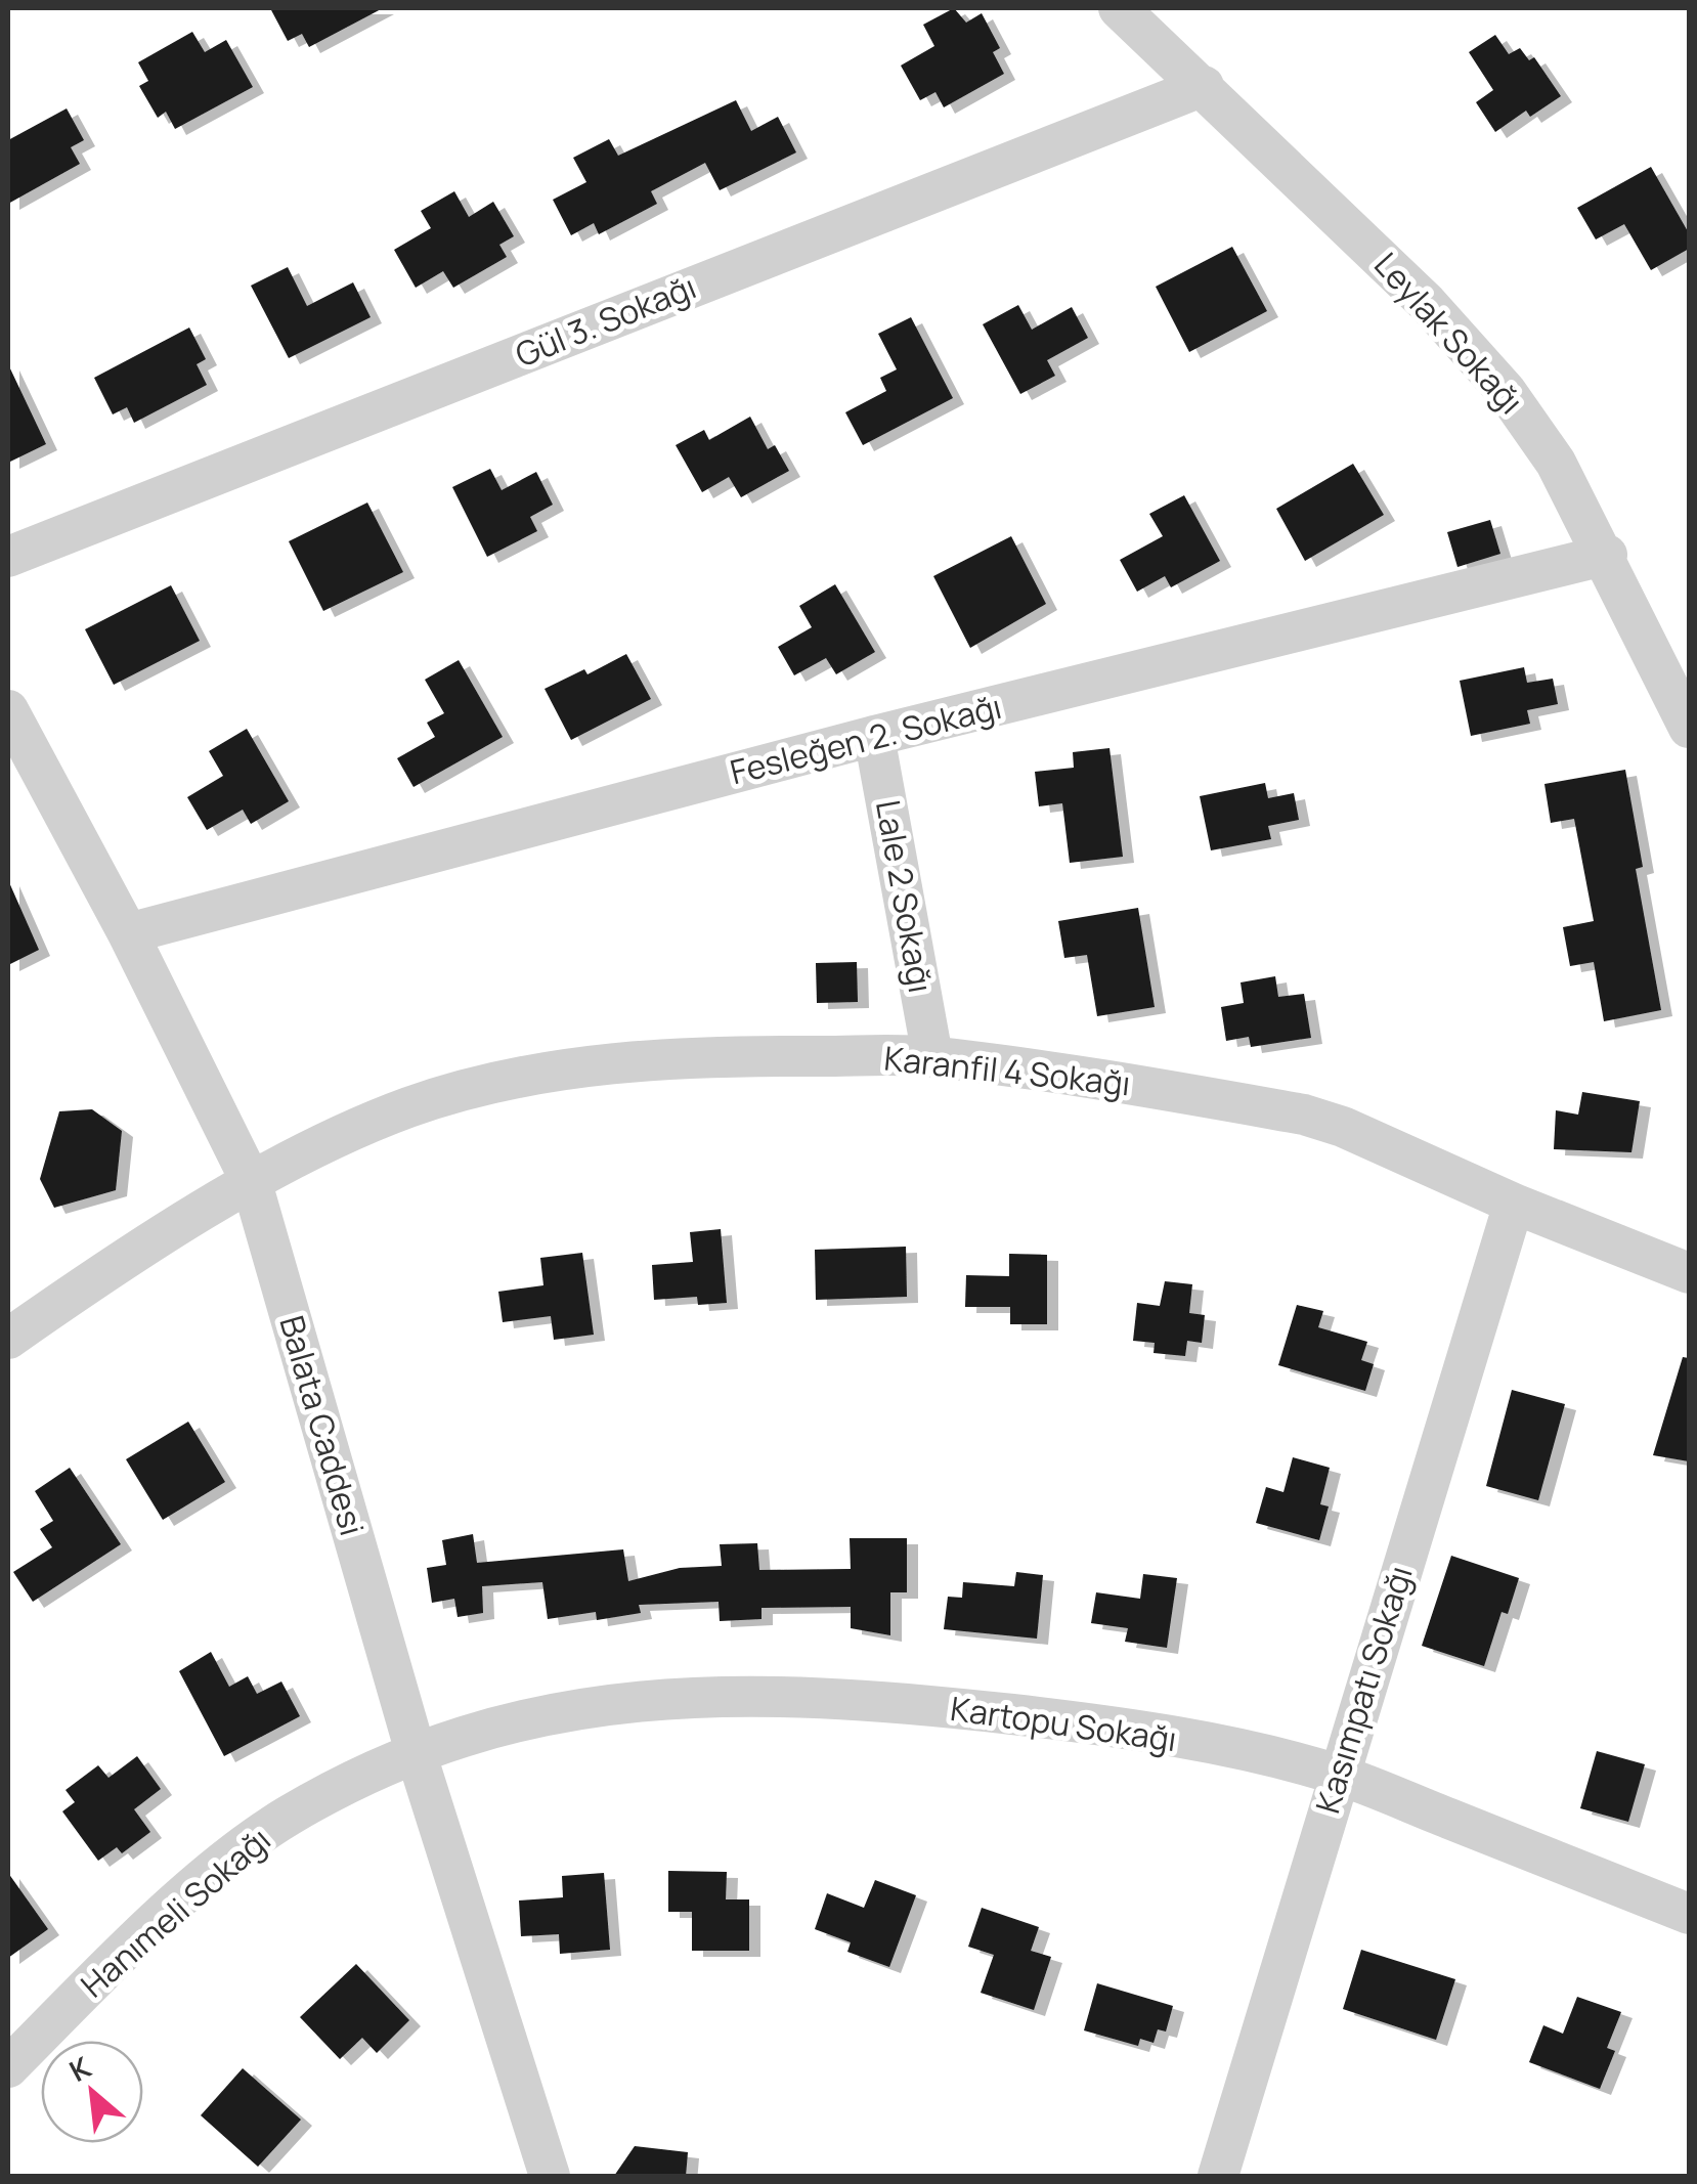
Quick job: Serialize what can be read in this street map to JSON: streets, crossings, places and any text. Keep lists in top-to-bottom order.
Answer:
{
  "streets": {
    "street": [
      "Gül 3. Sokağı",
      "Leylak Sokağı",
      "Fesleğen 2. Sokağı",
      "Lale 2 Sokağı",
      "Karanfil 4 Sokağı",
      "Balata Caddesi",
      "Kasımpatı Sokağı",
      "Kartopu Sokağı",
      "Hanımeli Sokağı"
    ]
  },
  "crossings": [
    ["Gül 3. Sokağı", "Leylak Sokağı"],
    ["Leylak Sokağı", "Fesleğen 2. Sokağı"],
    ["Fesleğen 2. Sokağı", "Lale 2 Sokağı"],
    ["Fesleğen 2. Sokağı", "Balata Caddesi"],
    ["Lale 2 Sokağı", "Karanfil 4 Sokağı"],
    ["Karanfil 4 Sokağı", "Balata Caddesi"],
    ["Karanfil 4 Sokağı", "Kasımpatı Sokağı"],
    ["Balata Caddesi", "Kartopu Sokağı"],
    ["Balata Caddesi", "Hanımeli Sokağı"],
    ["Kasımpatı Sokağı", "Kartopu Sokağı"],
    ["Kartopu Sokağı", "Hanımeli Sokağı"]
  ],
  "north": "top left"
}
